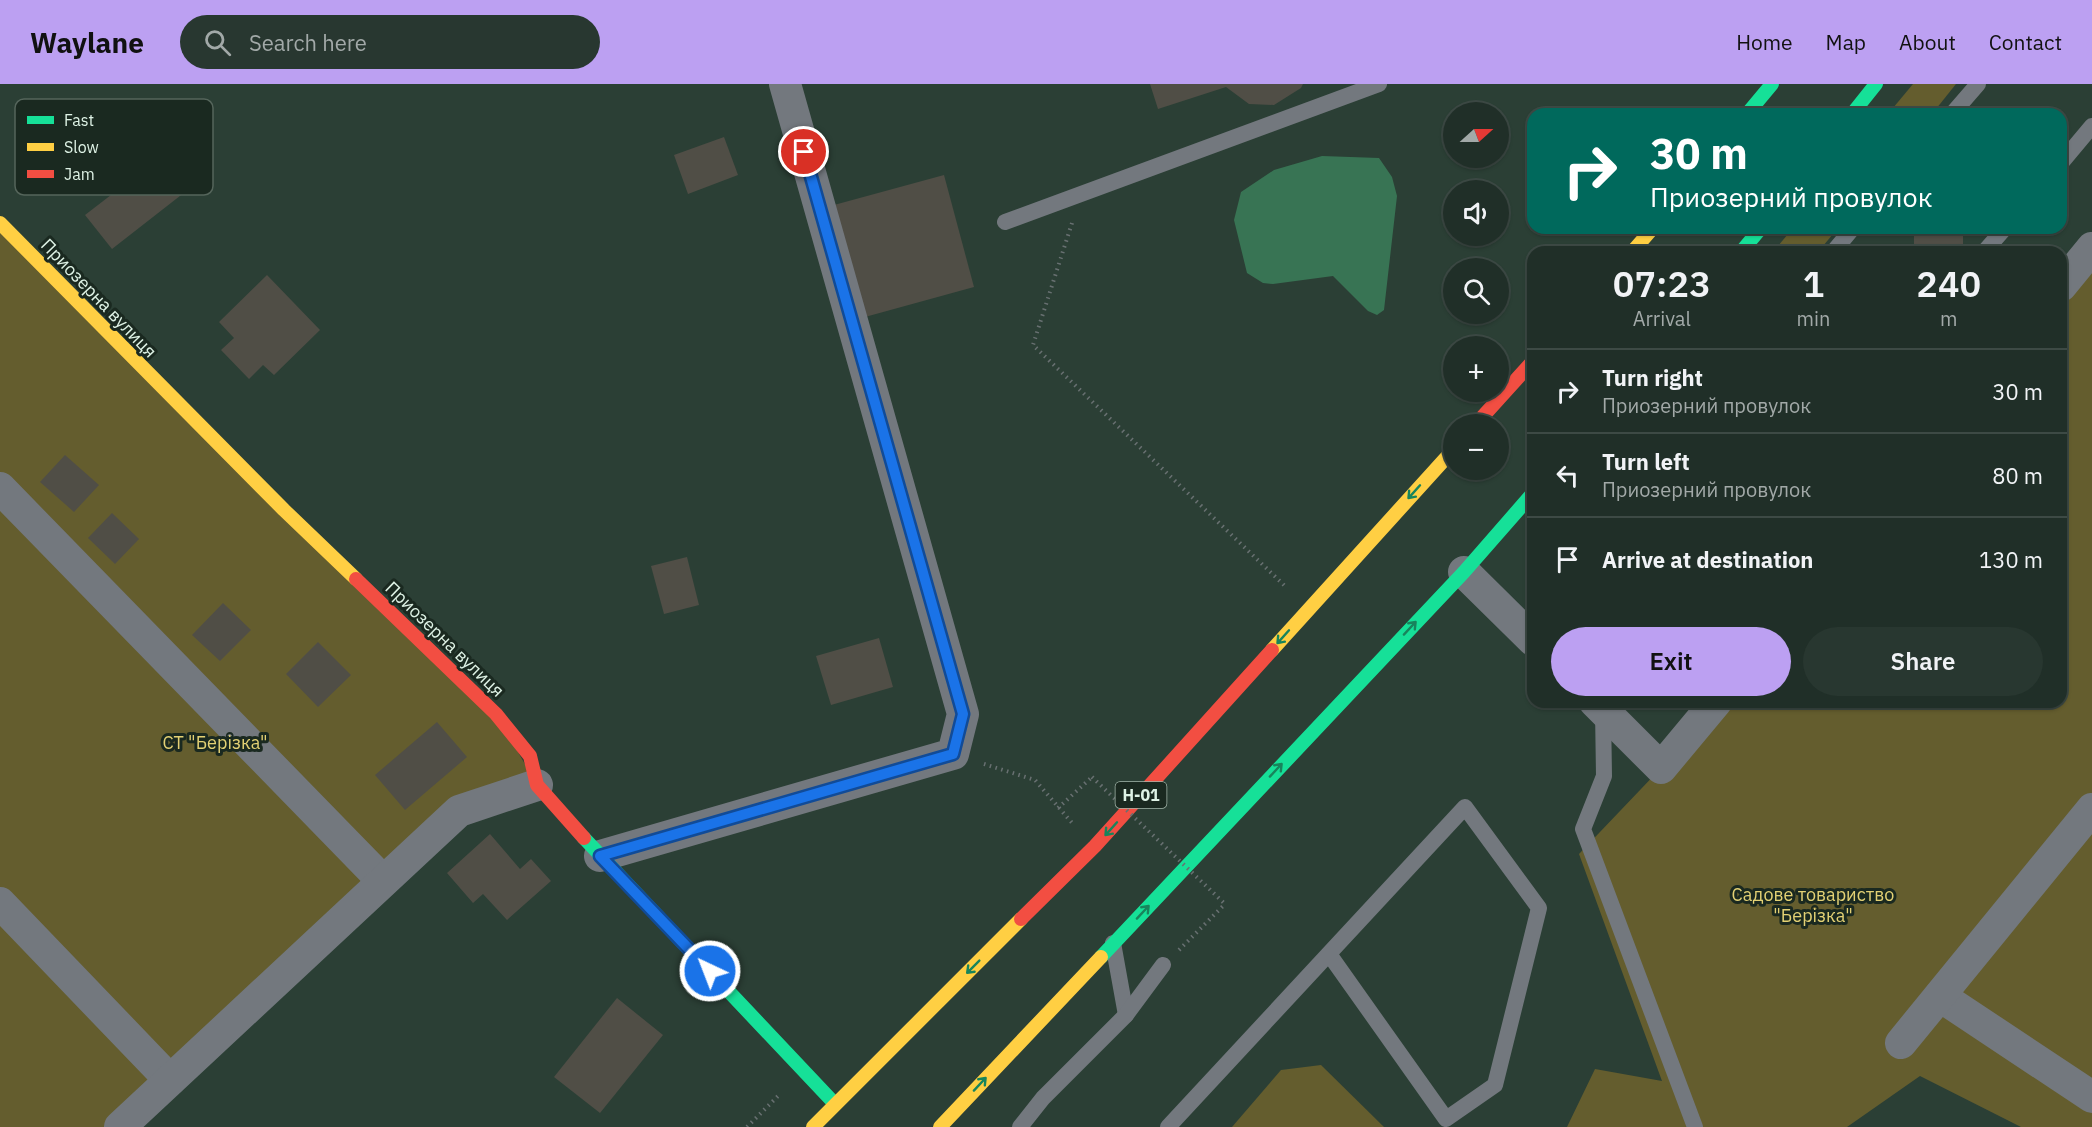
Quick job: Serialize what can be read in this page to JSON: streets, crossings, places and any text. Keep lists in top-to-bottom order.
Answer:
{
  "streets": {
    "main road": ["Приозерна вулиця", "Н-01"]
  },
  "crossings": [
    ["Приозерна вулиця", "Н-01"]
  ],
  "parks": ["СТ \"Берізка\"", "Садове товариство \"Берізка\""],
  "legend": ["Fast", "Slow", "Jam"],
  "north": "right",
  "page": {
    "header": "Waylane",
    "search": "Search here",
    "nav": [
      "Home",
      "Map",
      "About",
      "Contact"
    ],
    "map_buttons": ["+", "−"],
    "turn": ["30 m", "Приозерний провулок"],
    "eta": [
      "07:23",
      "Arrival",
      "1",
      "min",
      "240",
      "m"
    ],
    "list": [
      {
        "name": "Turn right",
        "note": "Приозерний провулок",
        "value": "30 m"
      },
      {
        "name": "Turn left",
        "note": "Приозерний провулок",
        "value": "80 m"
      },
      {
        "name": "Arrive at destination",
        "value": "130 m"
      }
    ],
    "buttons": ["Exit", "Share"]
  }
}
